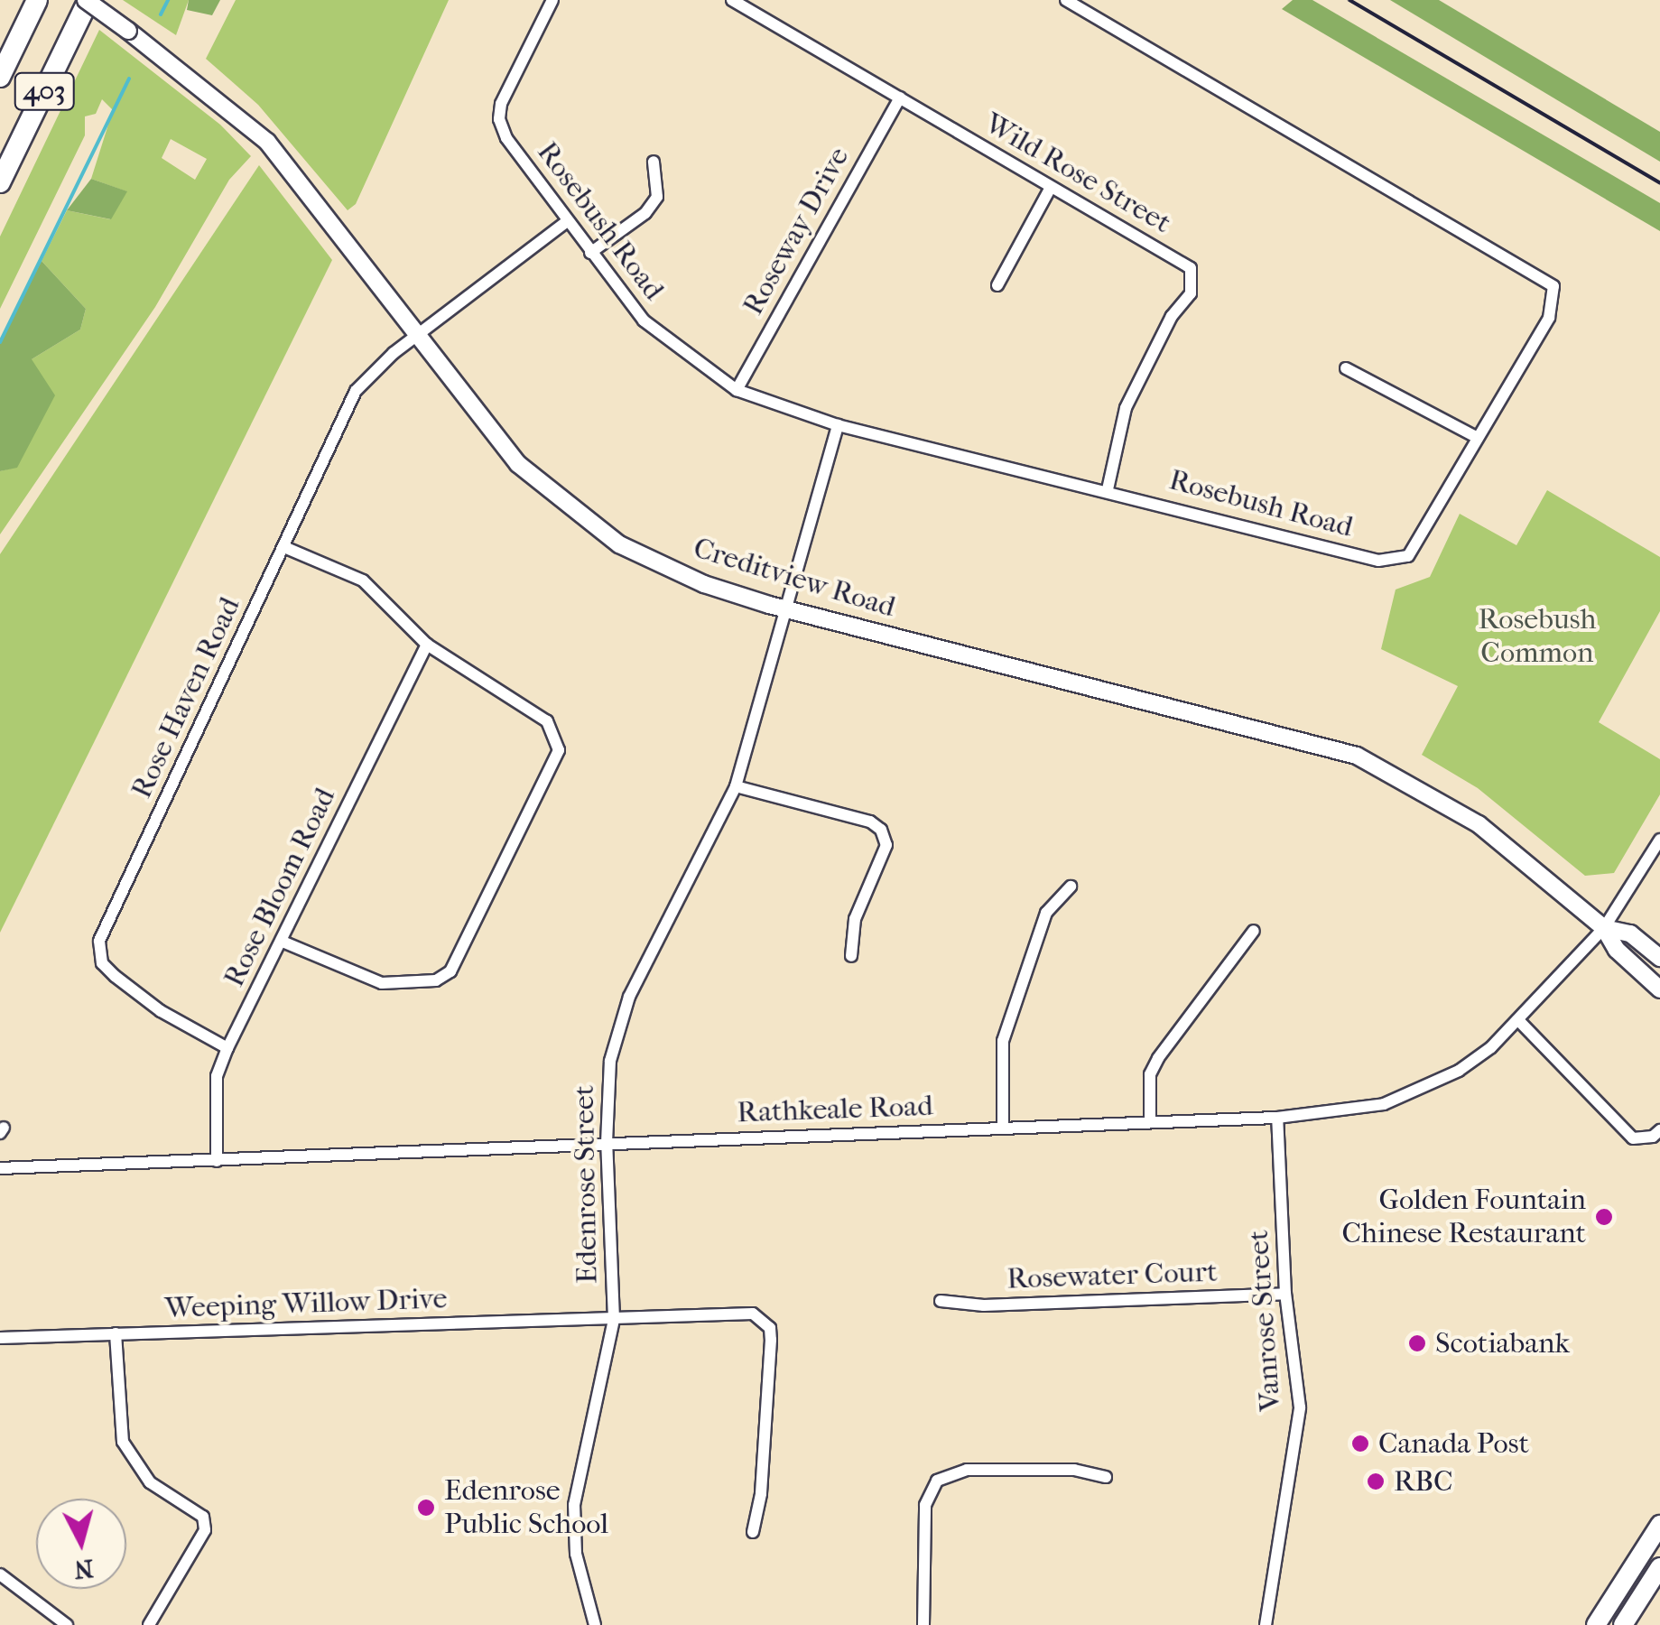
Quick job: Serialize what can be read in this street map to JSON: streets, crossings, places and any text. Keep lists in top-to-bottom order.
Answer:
{
  "streets": {
    "highway": ["403"],
    "main road": ["Creditview Road"],
    "street": [
      "Wild Rose Street",
      "Rosebush Road",
      "Roseway Drive",
      "Rose Haven Road",
      "Rose Bloom Road",
      "Rathkeale Road",
      "Edenrose Street",
      "Rosewater Court",
      "Weeping Willow Drive",
      "Vanrose Street"
    ]
  },
  "crossings": [
    ["403", "Creditview Road"],
    ["Wild Rose Street", "Rosebush Road"],
    ["Wild Rose Street", "Roseway Drive"],
    ["Rosebush Road", "Roseway Drive"],
    ["Rosebush Road", "Rose Haven Road"],
    ["Rosebush Road", "Edenrose Street"],
    ["Creditview Road", "Rose Haven Road"],
    ["Creditview Road", "Rathkeale Road"],
    ["Creditview Road", "Edenrose Street"],
    ["Rose Haven Road", "Rose Bloom Road"],
    ["Rose Bloom Road", "Rathkeale Road"],
    ["Rathkeale Road", "Edenrose Street"],
    ["Rathkeale Road", "Vanrose Street"],
    ["Edenrose Street", "Weeping Willow Drive"],
    ["Rosewater Court", "Vanrose Street"]
  ],
  "parks": ["Rosebush Common"],
  "places": [
    "Golden Fountain Chinese Restaurant",
    "Scotiabank",
    "Canada Post",
    "RBC",
    "Edenrose Public School"
  ],
  "north": "bottom"
}
